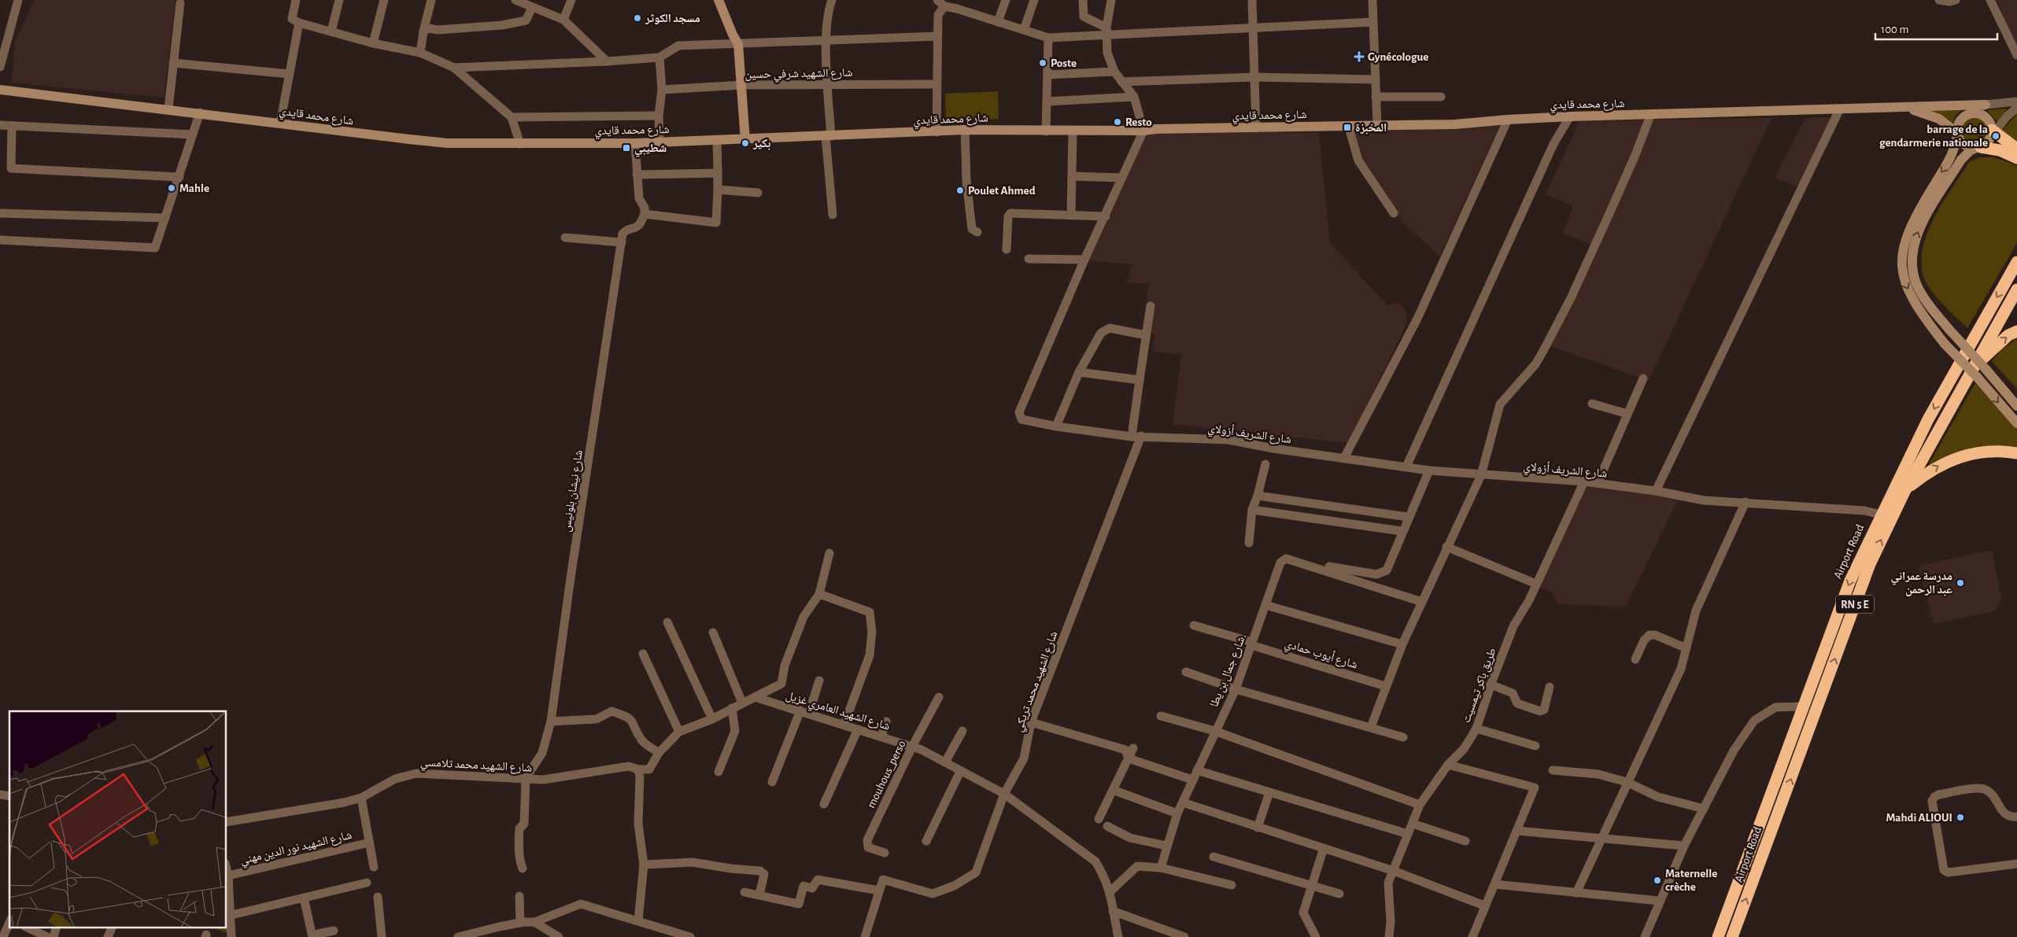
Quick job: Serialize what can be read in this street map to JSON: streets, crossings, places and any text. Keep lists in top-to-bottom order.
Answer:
{
  "streets": {
    "highway": ["Airport Road", "RN 5 E"],
    "main road": ["شارع محمد قايدي"],
    "street": [
      "شارع الشهيد شرفي حسين",
      "شارع الشريف أزولاي",
      "شارع نيشان بلونيس",
      "شارع أيوب حمادي",
      "شارع جمال بن يطا.",
      "شارع الشهيد محمد تريكي",
      "طريق باكر تيمسيت",
      "شارع الشهيد العامري غزيل",
      "شارع الشهيد محمد تلامسي",
      "mouhous_perso",
      "شارع الشهيد نور الدين مهني"
    ]
  },
  "crossings": [
    ["شارع محمد قايدي", "شارع الشريف أزولاي"],
    ["شارع الشريف أزولاي", "Airport Road"],
    ["شارع الشريف أزولاي", "شارع الشهيد محمد تريكي"],
    ["شارع الشريف أزولاي", "طريق باكر تيمسيت"],
    ["شارع نيشان بلونيس", "شارع الشهيد محمد تلامسي"],
    ["شارع أيوب حمادي", "شارع جمال بن يطا."],
    ["شارع الشهيد محمد تريكي", "شارع الشهيد العامري غزيل"],
    ["شارع الشهيد العامري غزيل", "mouhous_perso"],
    ["شارع الشهيد محمد تلامسي", "شارع الشهيد نور الدين مهني"]
  ],
  "places": {
    "other": [
      "مسجد الكوثر",
      "Poste",
      "Resto",
      "barrage de la gendarmerie nationale",
      "بكير",
      "Mahle",
      "Poulet Ahmed",
      "مدرسة عمراني عبد الرحمن",
      "Mahdi ALIOUI",
      "Maternelle crèche"
    ],
    "health": ["Gynécologue"],
    "transit": ["المخبزة", "شطيبي"]
  },
  "scale_bar": "100 m"
}
